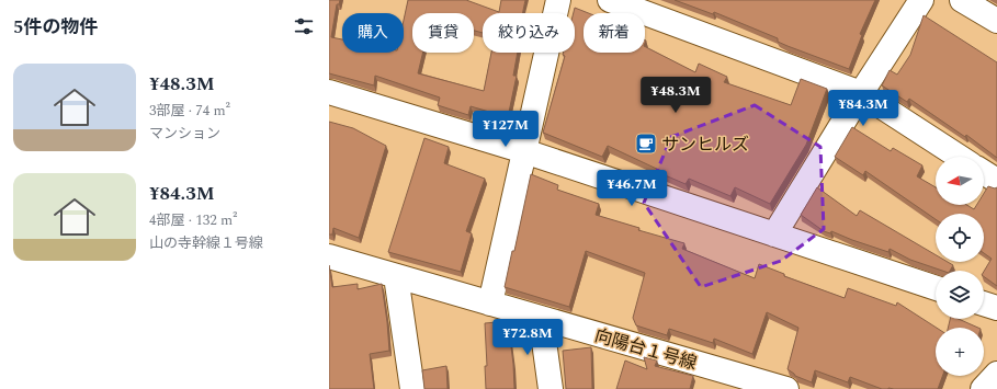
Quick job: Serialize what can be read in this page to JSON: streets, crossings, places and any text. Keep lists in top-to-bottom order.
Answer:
{
  "streets": {
    "street": ["向陽台１号線"]
  },
  "places": {
    "cafe": ["サンヒルズ"]
  },
  "north": "left",
  "page": {
    "heading": "5件の物件",
    "chip": [
      "購入",
      "賃貸",
      "絞り込み",
      "新着"
    ],
    "list": [
      {
        "name": "¥48.3M",
        "note": "3部屋 · 74 m² · マンション"
      },
      {
        "name": "¥84.3M",
        "note": "4部屋 · 132 m² · 山の寺幹線１号線"
      }
    ],
    "price": [
      "¥48.3M",
      "¥84.3M",
      "¥127M",
      "¥46.7M",
      "¥72.8M"
    ],
    "map_buttons": "+"
  }
}
